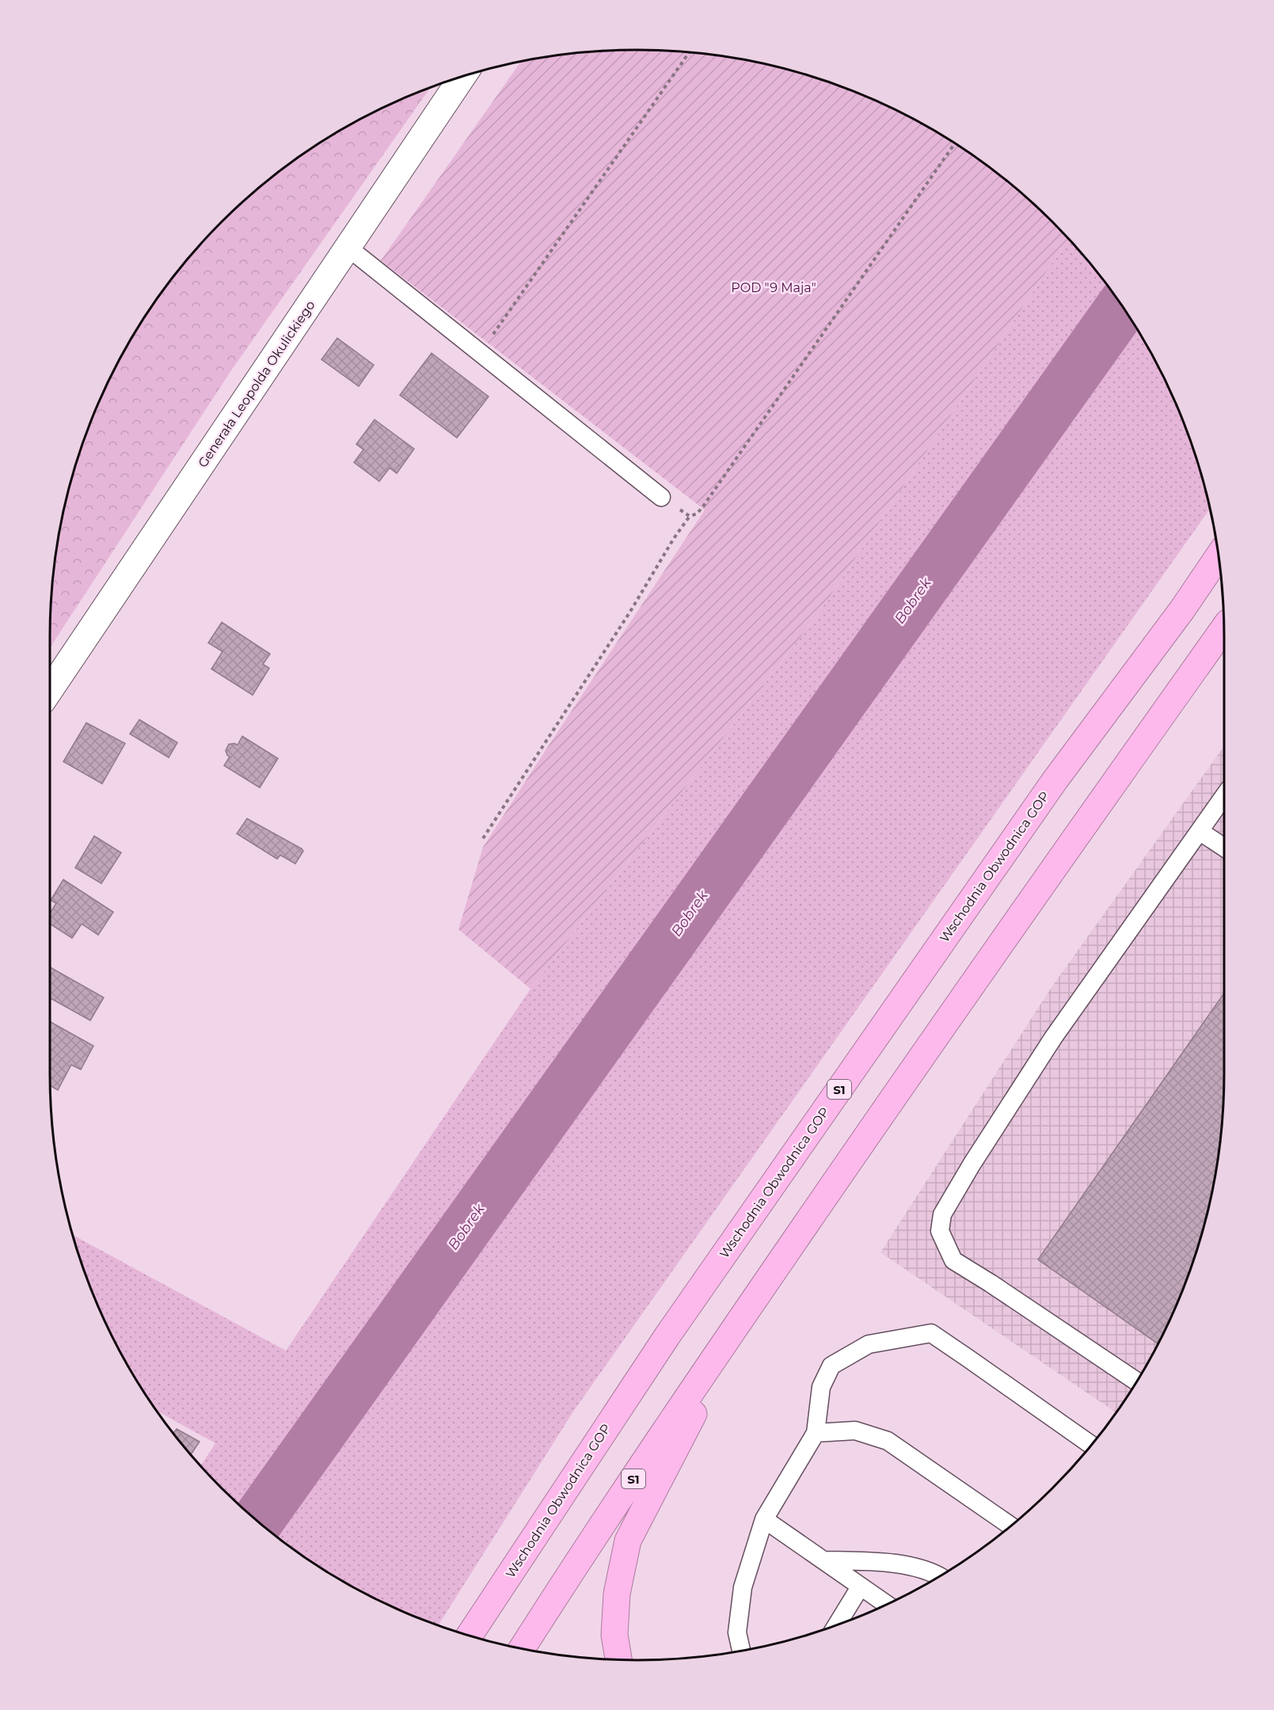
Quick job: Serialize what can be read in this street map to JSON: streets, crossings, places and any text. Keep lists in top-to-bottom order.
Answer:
{
  "streets": {
    "highway": ["Wschodnia Obwodnica GOP", "S1"],
    "street": ["Generała Leopolda Okulickiego"]
  },
  "water": ["Bobrek"],
  "parks": ["POD \"9 Maja\""]
}
